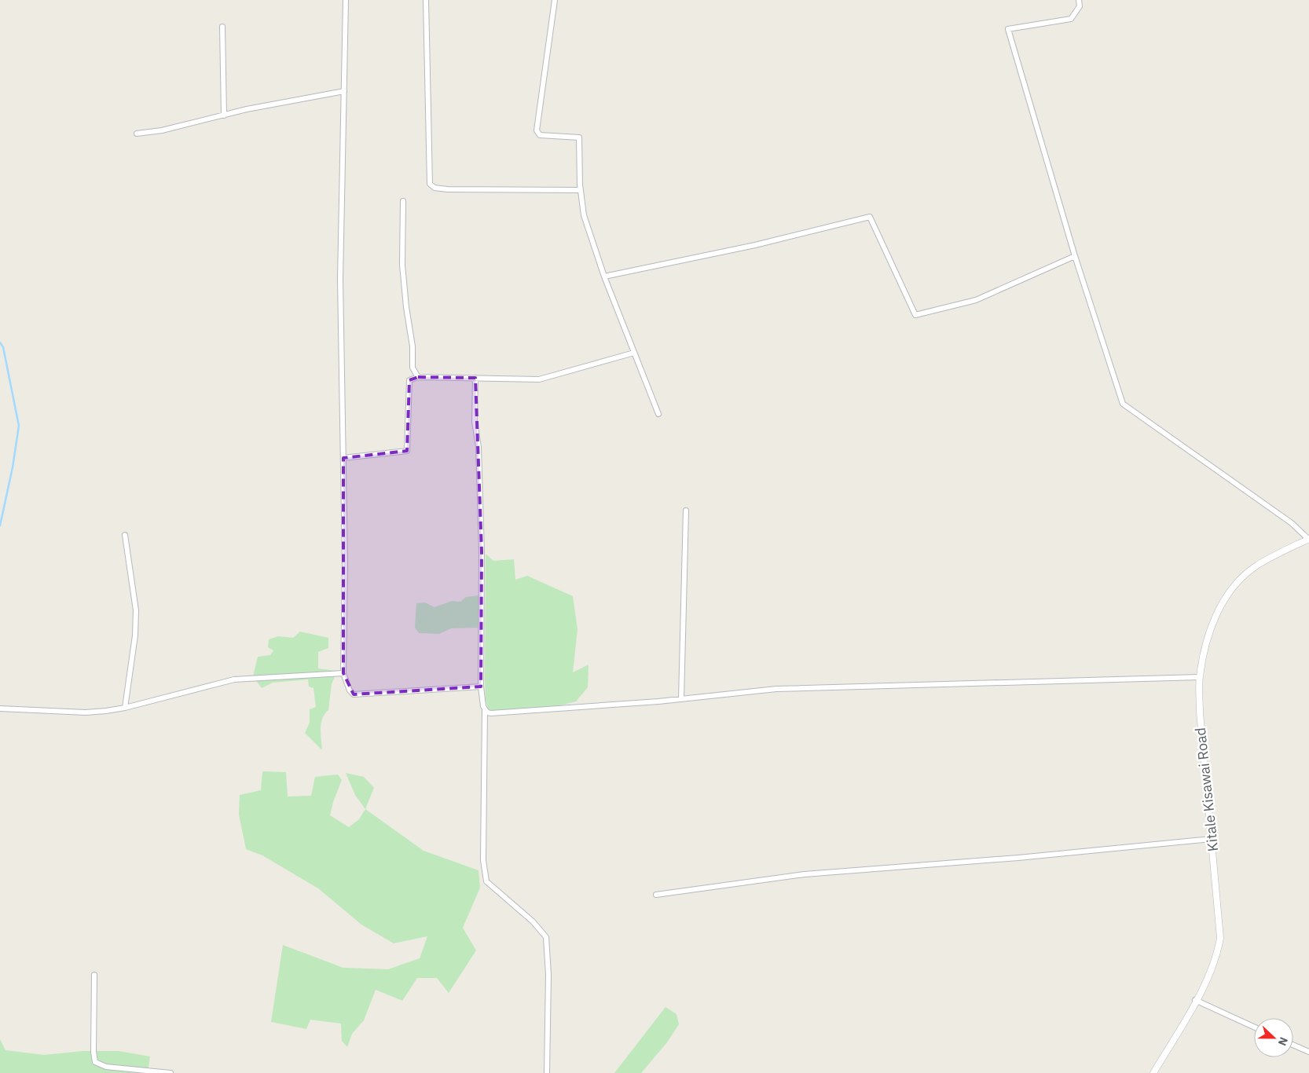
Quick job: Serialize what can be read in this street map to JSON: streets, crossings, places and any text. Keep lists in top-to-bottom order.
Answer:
{
  "streets": {
    "street": ["Kitale Kisawai Road"]
  },
  "north": "right"
}
